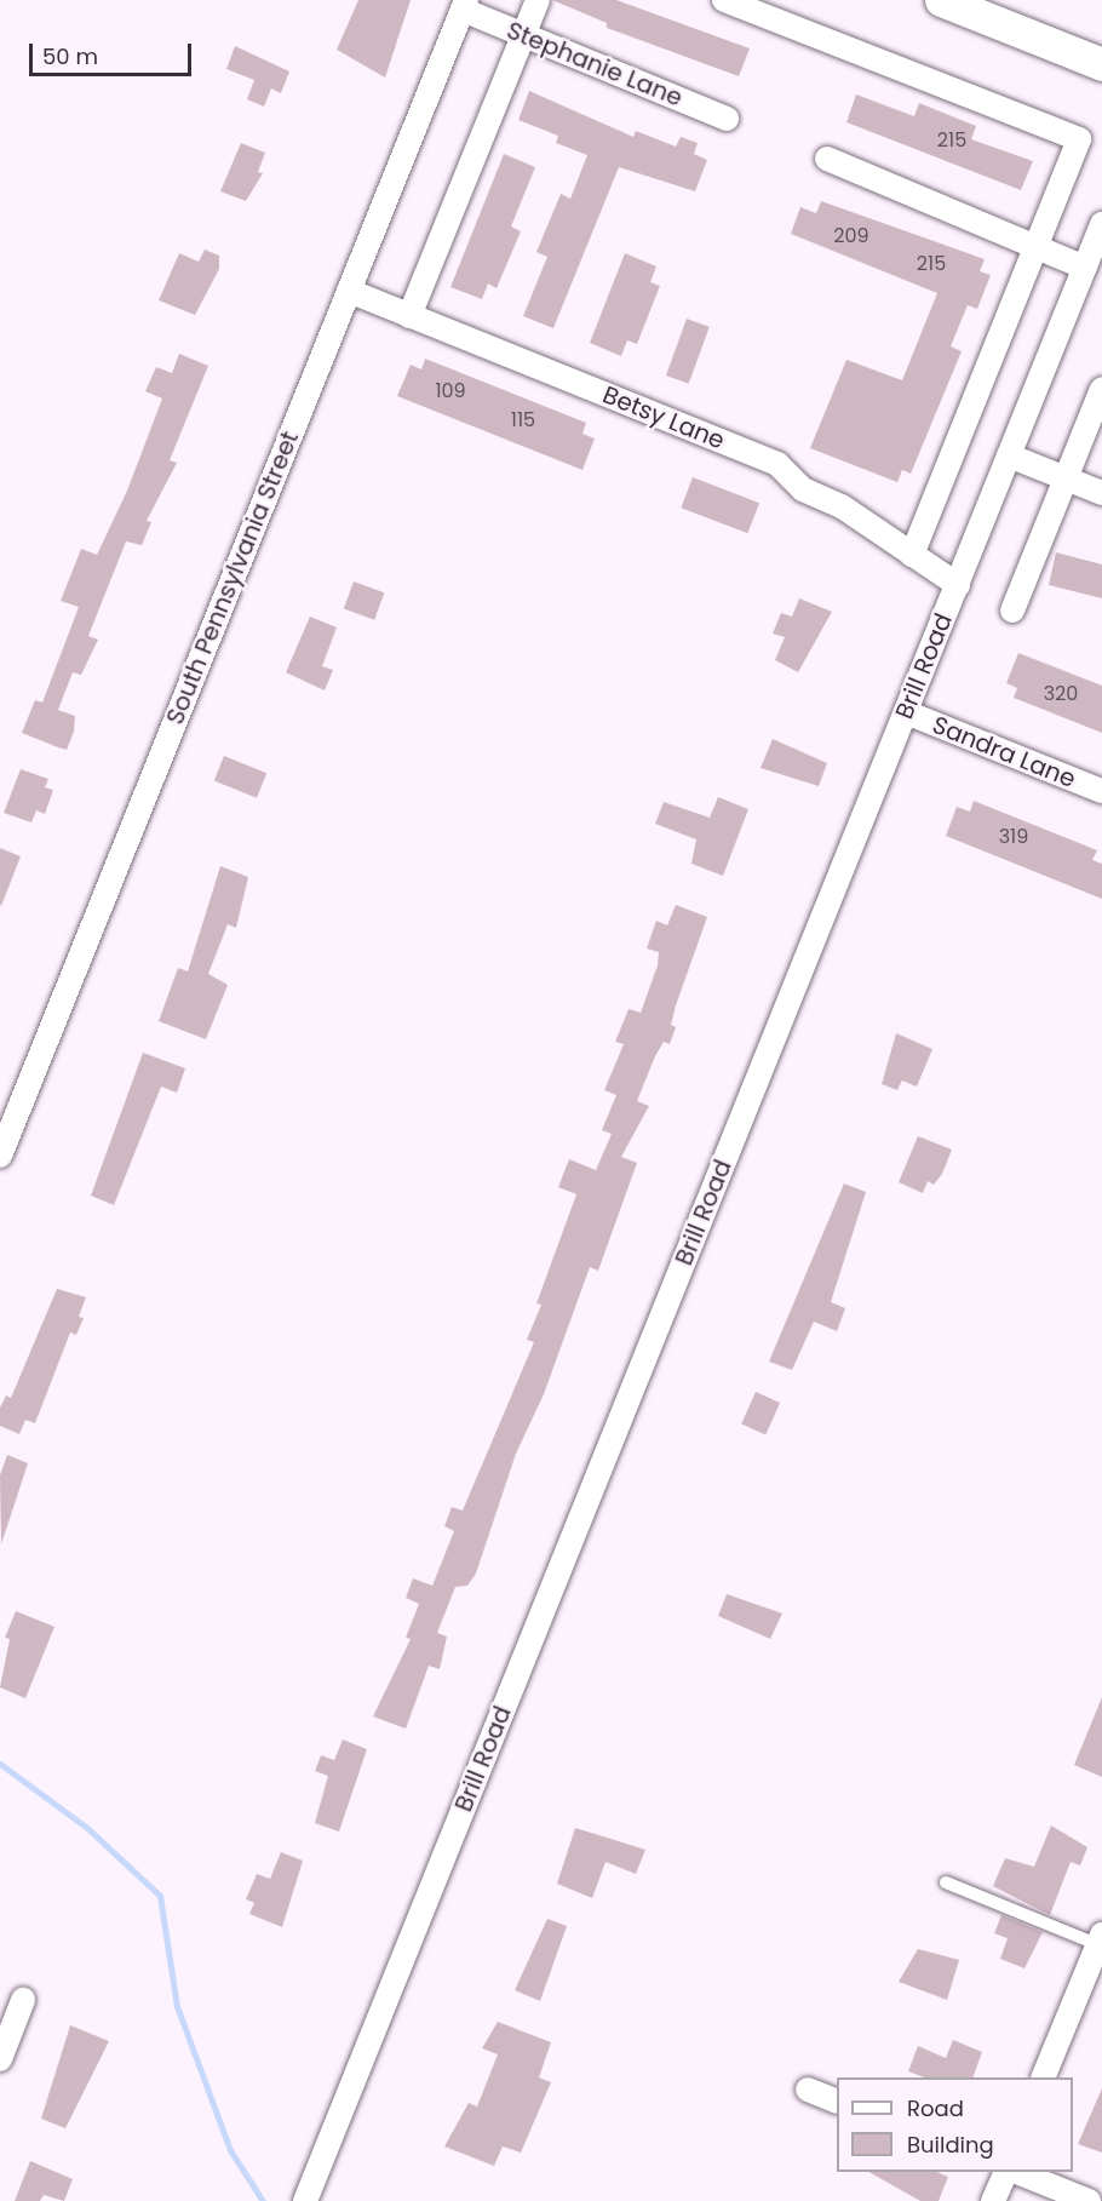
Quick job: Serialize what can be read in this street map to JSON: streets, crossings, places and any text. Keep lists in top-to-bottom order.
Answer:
{
  "streets": {
    "street": [
      "Stephanie Lane",
      "Betsy Lane",
      "South Pennsylvania Street",
      "Brill Road",
      "Sandra Lane"
    ]
  },
  "crossings": [
    ["Stephanie Lane", "South Pennsylvania Street"],
    ["Betsy Lane", "South Pennsylvania Street"],
    ["Betsy Lane", "Brill Road"],
    ["Brill Road", "Sandra Lane"]
  ],
  "house_numbers": [
    "215",
    "209",
    "215",
    "109",
    "115",
    "320",
    "319"
  ],
  "legend": ["Road", "Building"],
  "scale_bar": "50 m"
}
